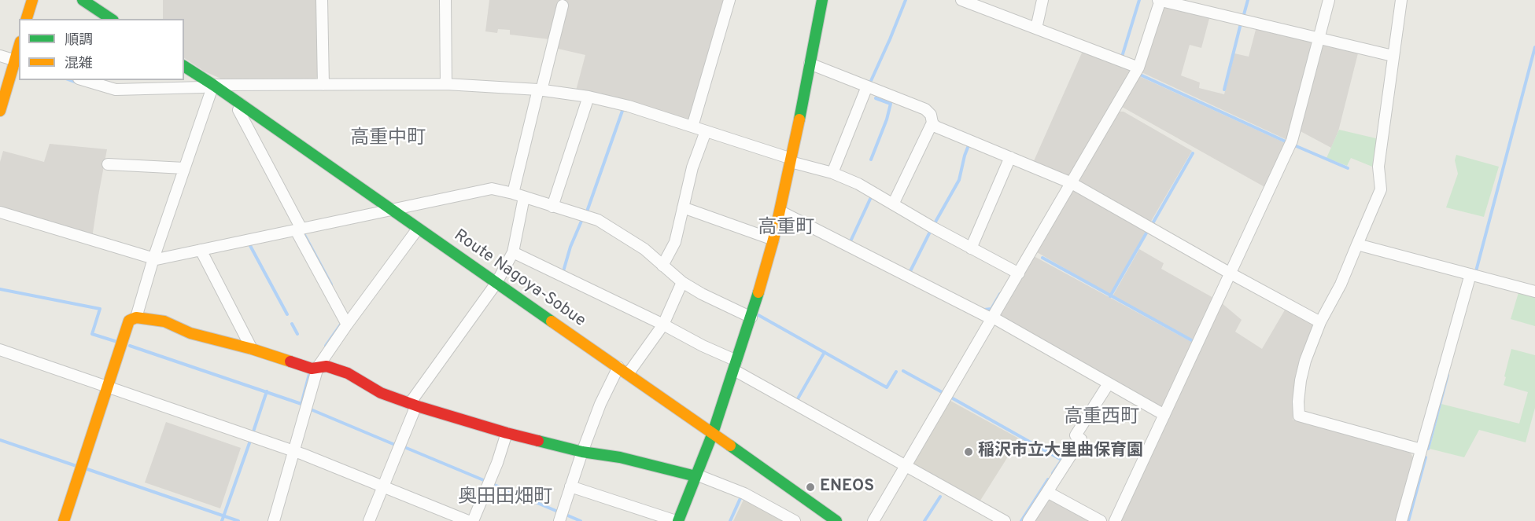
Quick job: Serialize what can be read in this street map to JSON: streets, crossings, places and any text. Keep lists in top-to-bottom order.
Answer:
{
  "streets": {
    "main road": ["Route Nagoya-Sobue"]
  },
  "districts": [
    "高重中町",
    "高重町",
    "高重西町",
    "奥田田畑町"
  ],
  "places": ["稲沢市立大里曲保育園", "ENEOS"],
  "legend": ["順調", "混雑"]
}
